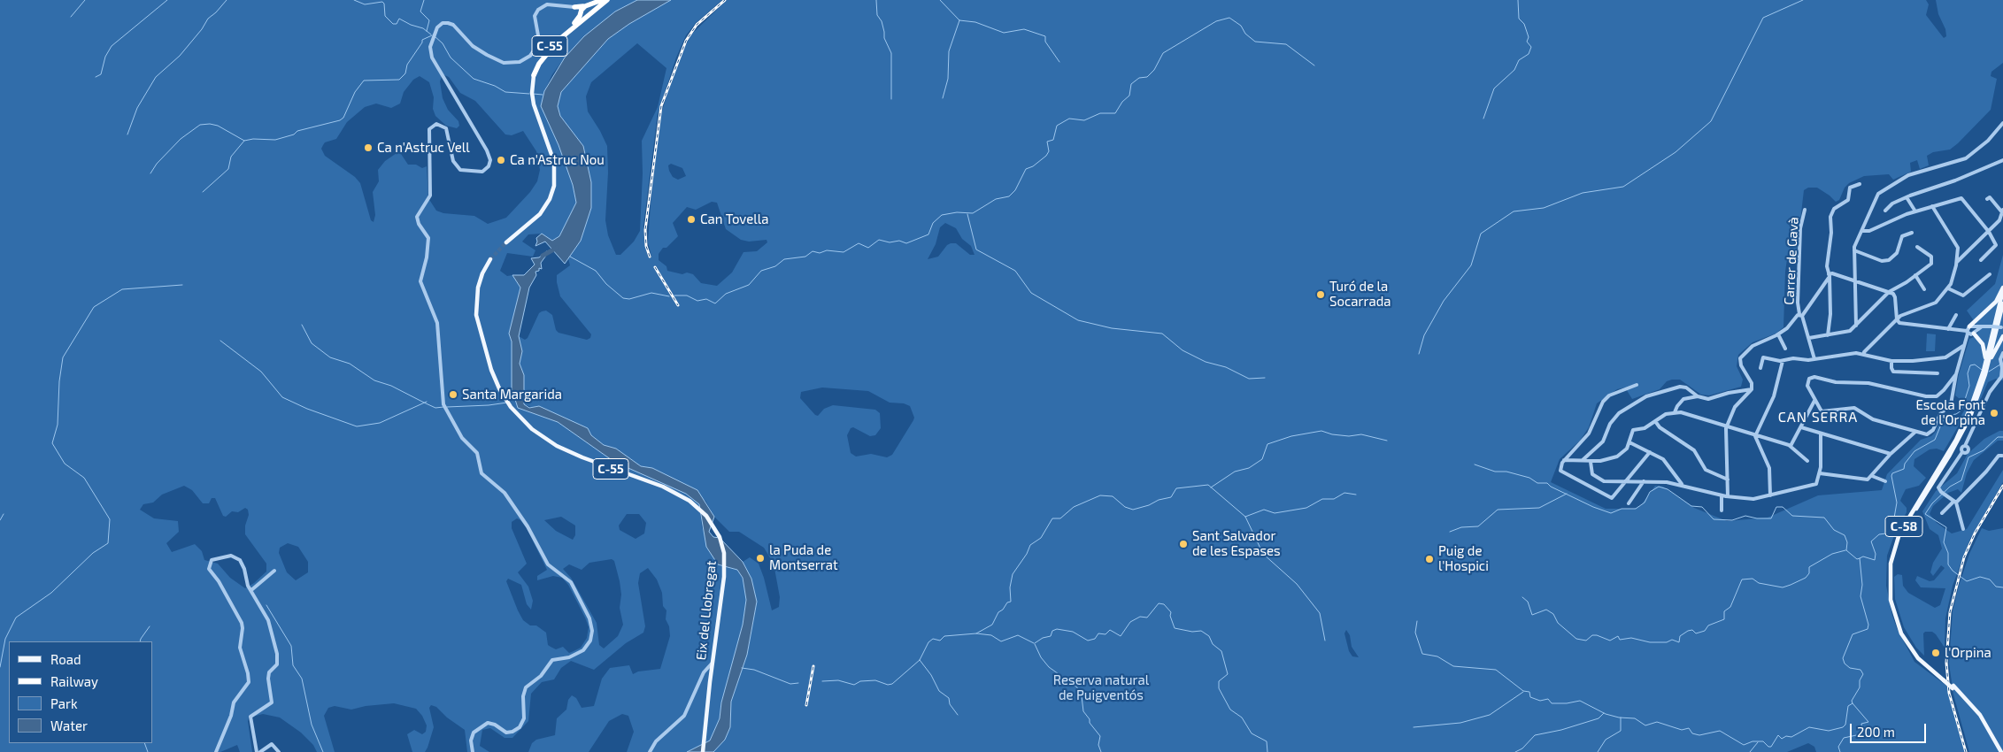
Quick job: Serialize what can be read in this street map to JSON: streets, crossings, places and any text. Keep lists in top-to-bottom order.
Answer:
{
  "streets": {
    "highway": ["C-55"],
    "main road": ["C-58", "Eix del Llobregat"],
    "street": ["Carrer de Gavà"]
  },
  "districts": ["CAN SERRA"],
  "parks": ["Reserva natural de Puigventós"],
  "places": [
    "Ca n'Astruc Vell",
    "Ca n'Astruc Nou",
    "Can Tovella",
    "Turó de la Socarrada",
    "Santa Margarida",
    "Escola Font de l'Orpina",
    "Sant Salvador de les Espases",
    "la Puda de Montserrat",
    "Puig de l'Hospici",
    "l'Orpina"
  ],
  "legend": [
    "Road",
    "Railway",
    "Park",
    "Water"
  ],
  "scale_bar": "200 m"
}
